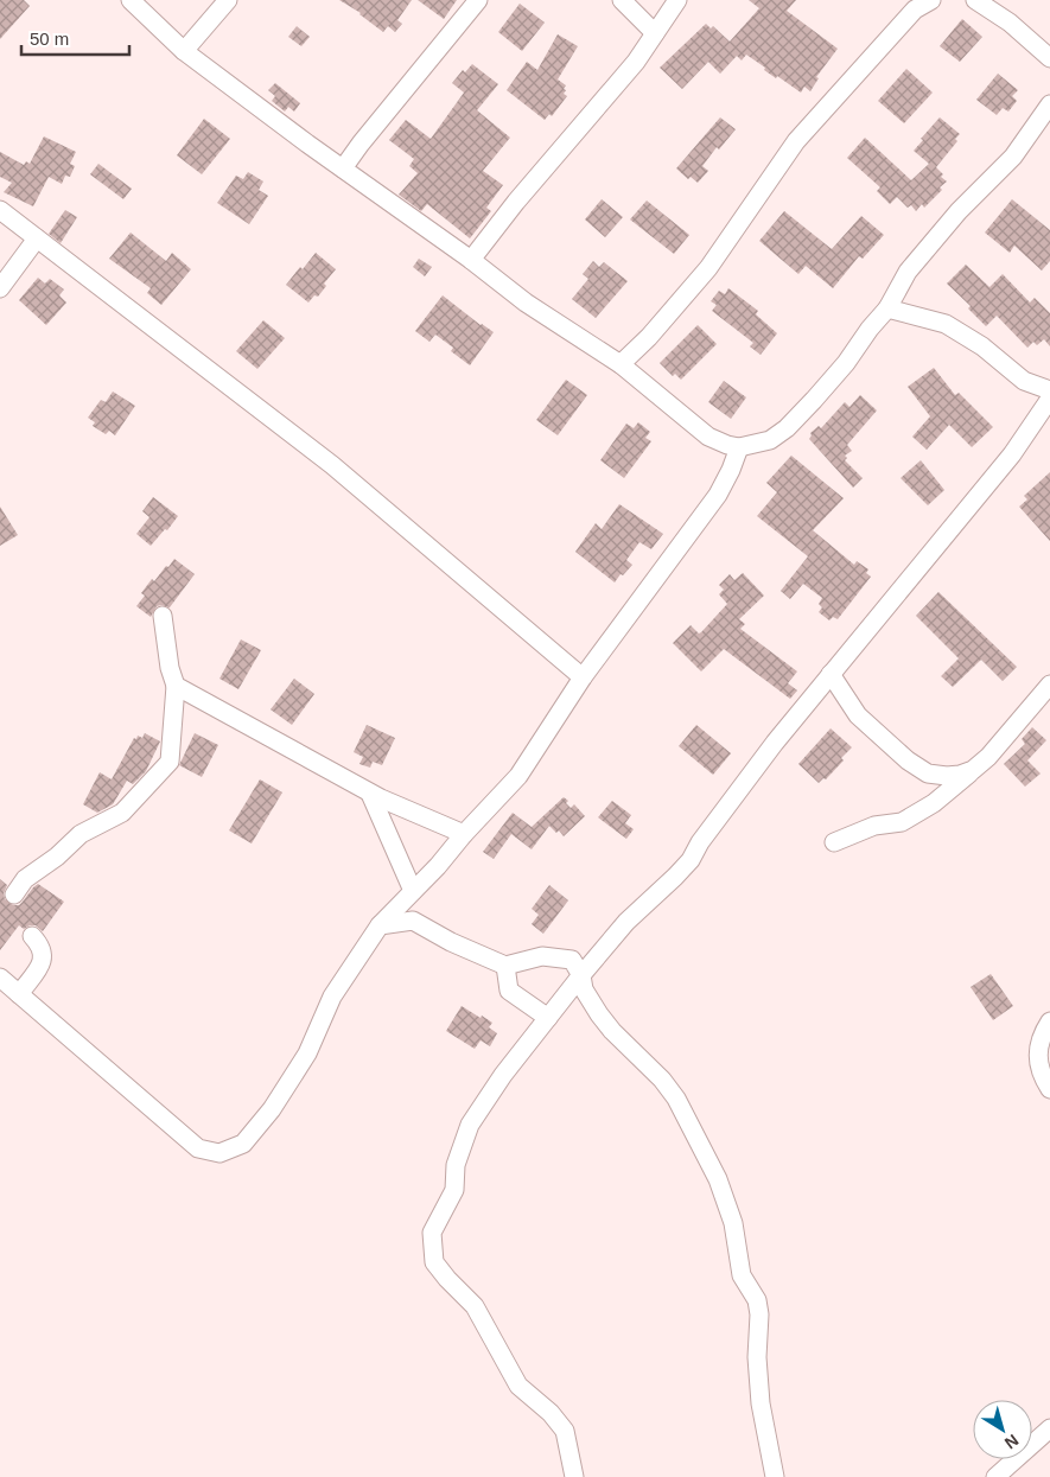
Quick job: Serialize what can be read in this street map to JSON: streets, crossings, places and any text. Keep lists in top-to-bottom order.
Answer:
{
  "scale_bar": "50 m",
  "north": "bottom right"
}
